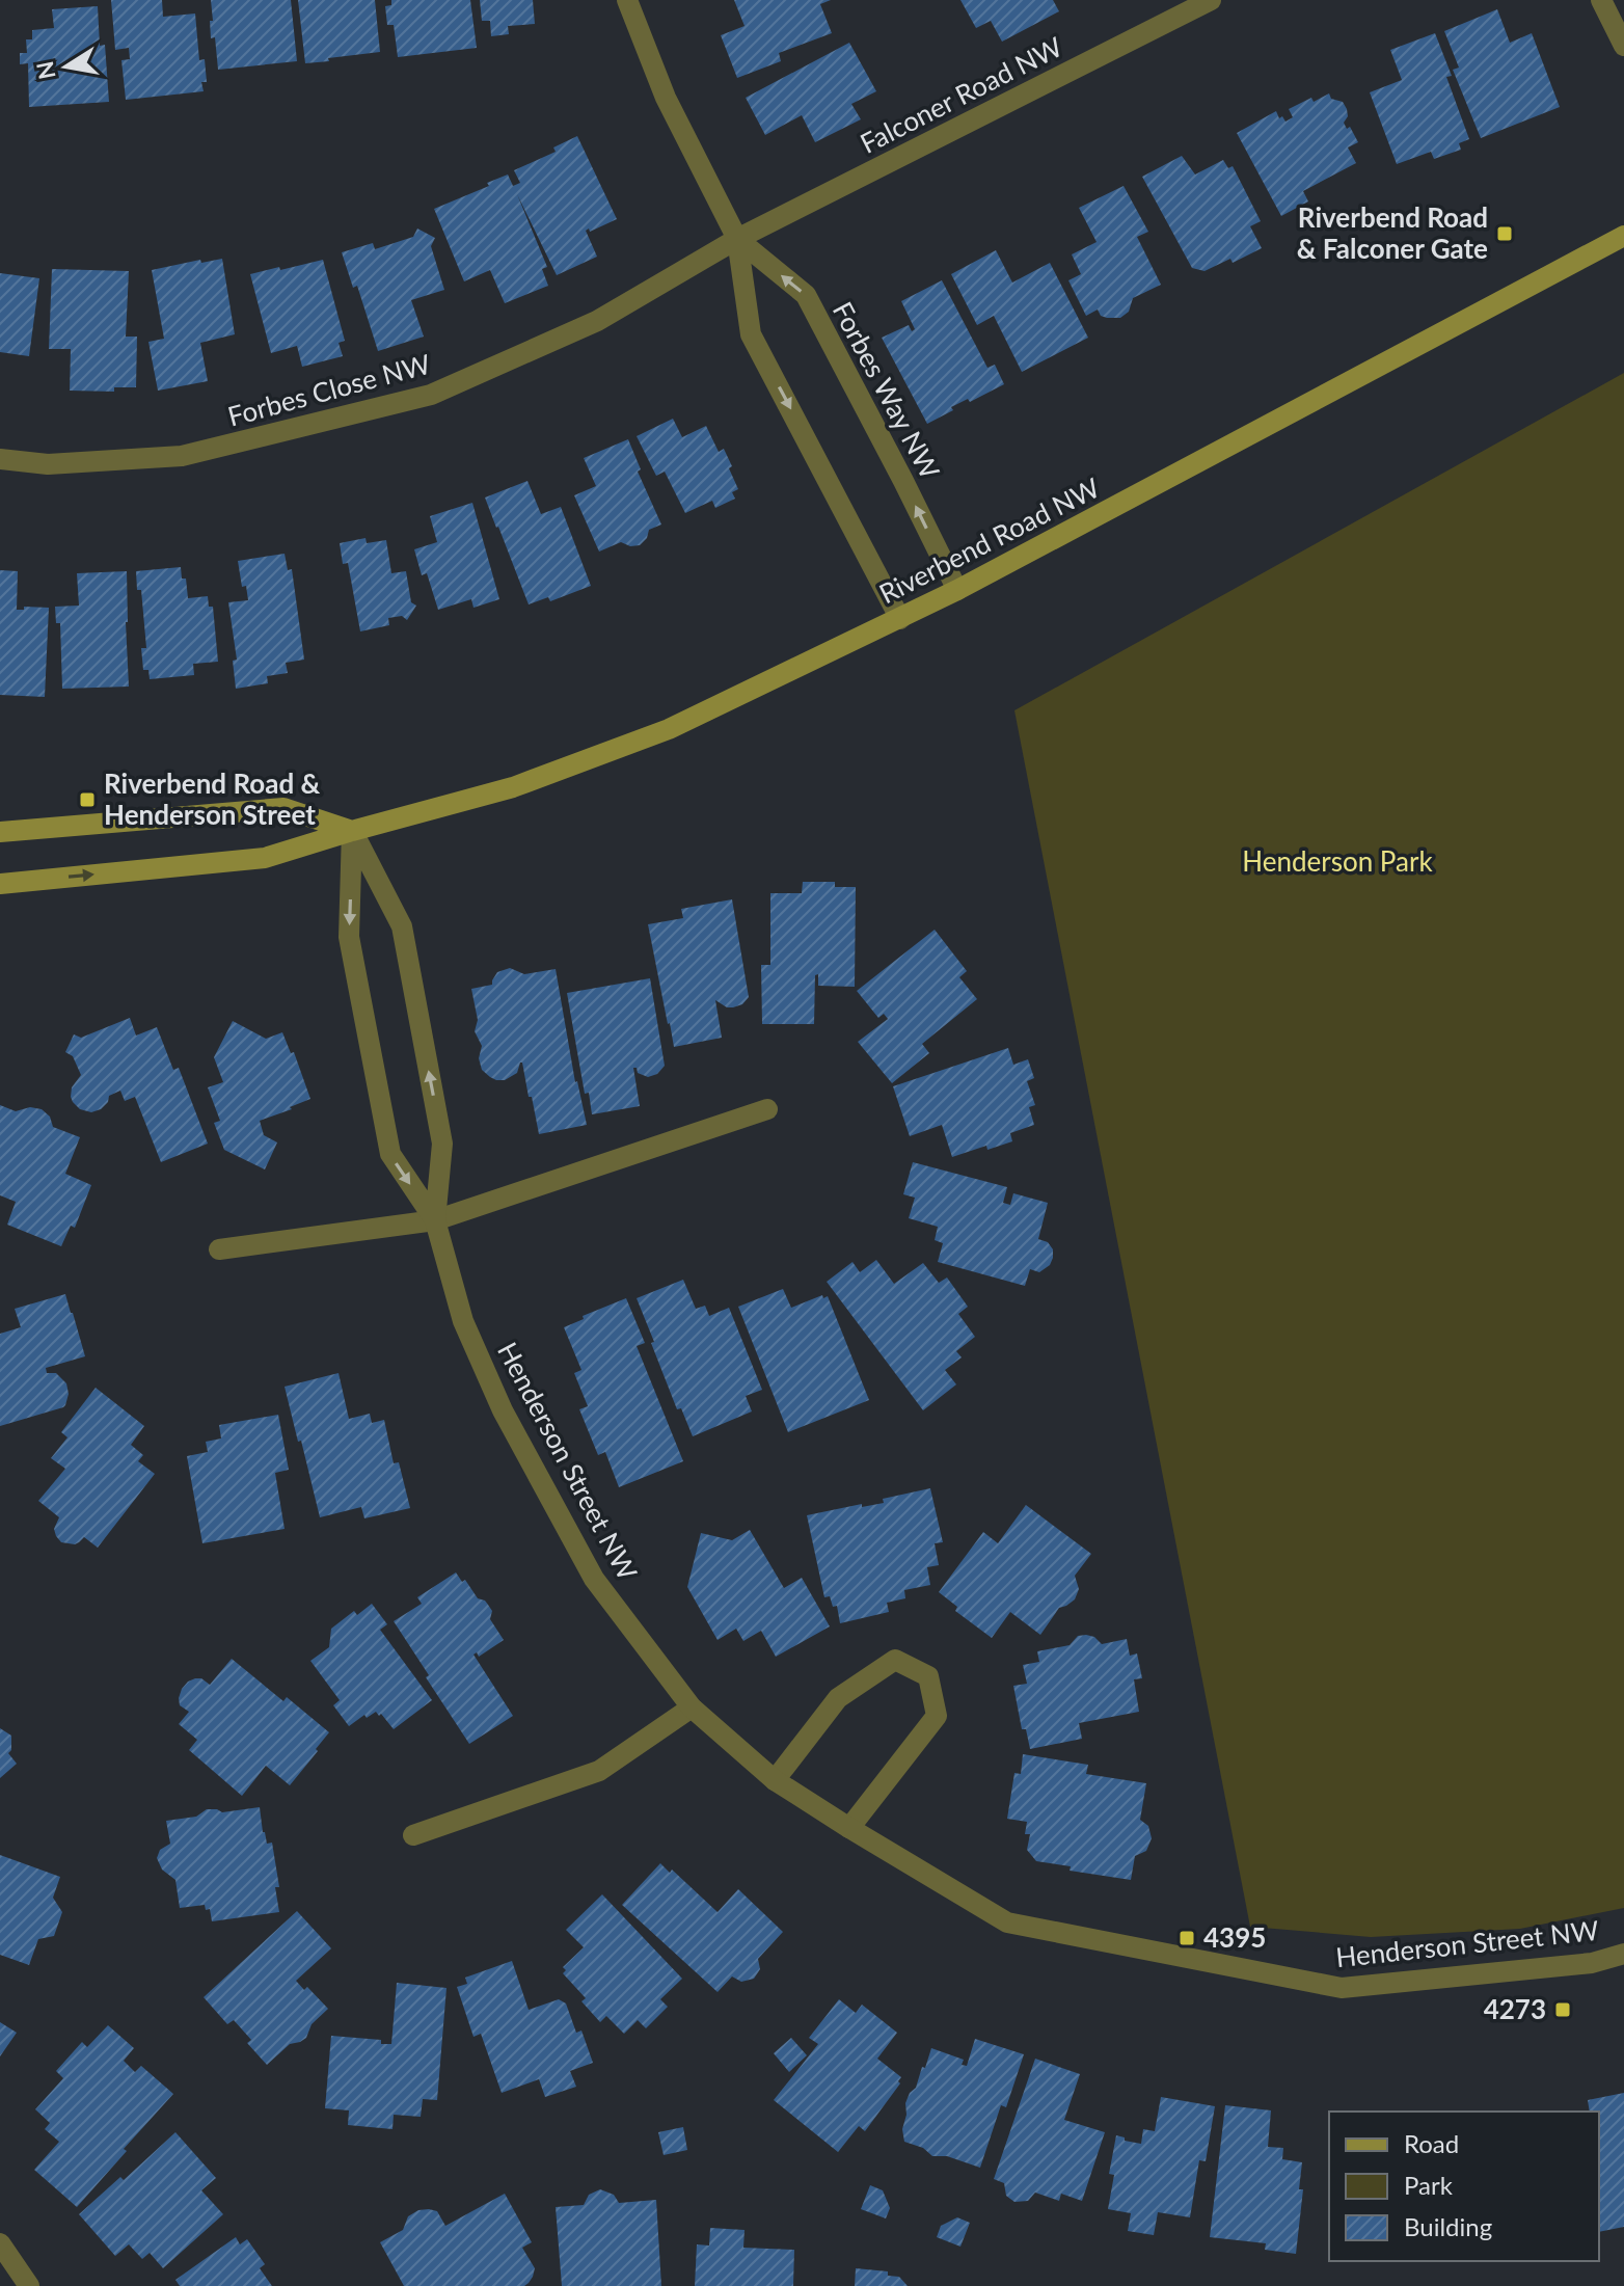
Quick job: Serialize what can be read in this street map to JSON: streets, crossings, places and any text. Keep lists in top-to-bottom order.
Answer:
{
  "streets": {
    "main road": ["Riverbend Road NW"],
    "street": [
      "Falconer Road NW",
      "Forbes Close NW",
      "Forbes Way NW",
      "Henderson Street NW"
    ]
  },
  "crossings": [
    ["Falconer Road NW", "Forbes Close NW"],
    ["Falconer Road NW", "Forbes Way NW"],
    ["Forbes Close NW", "Forbes Way NW"],
    ["Forbes Way NW", "Riverbend Road NW"],
    ["Riverbend Road NW", "Henderson Street NW"]
  ],
  "parks": ["Henderson Park"],
  "places": {
    "transit": [
      "Riverbend Road & Falconer Gate",
      "Riverbend Road & Henderson Street",
      "4395",
      "4273"
    ]
  },
  "legend": ["Road", "Park", "Building"],
  "north": "left"
}
